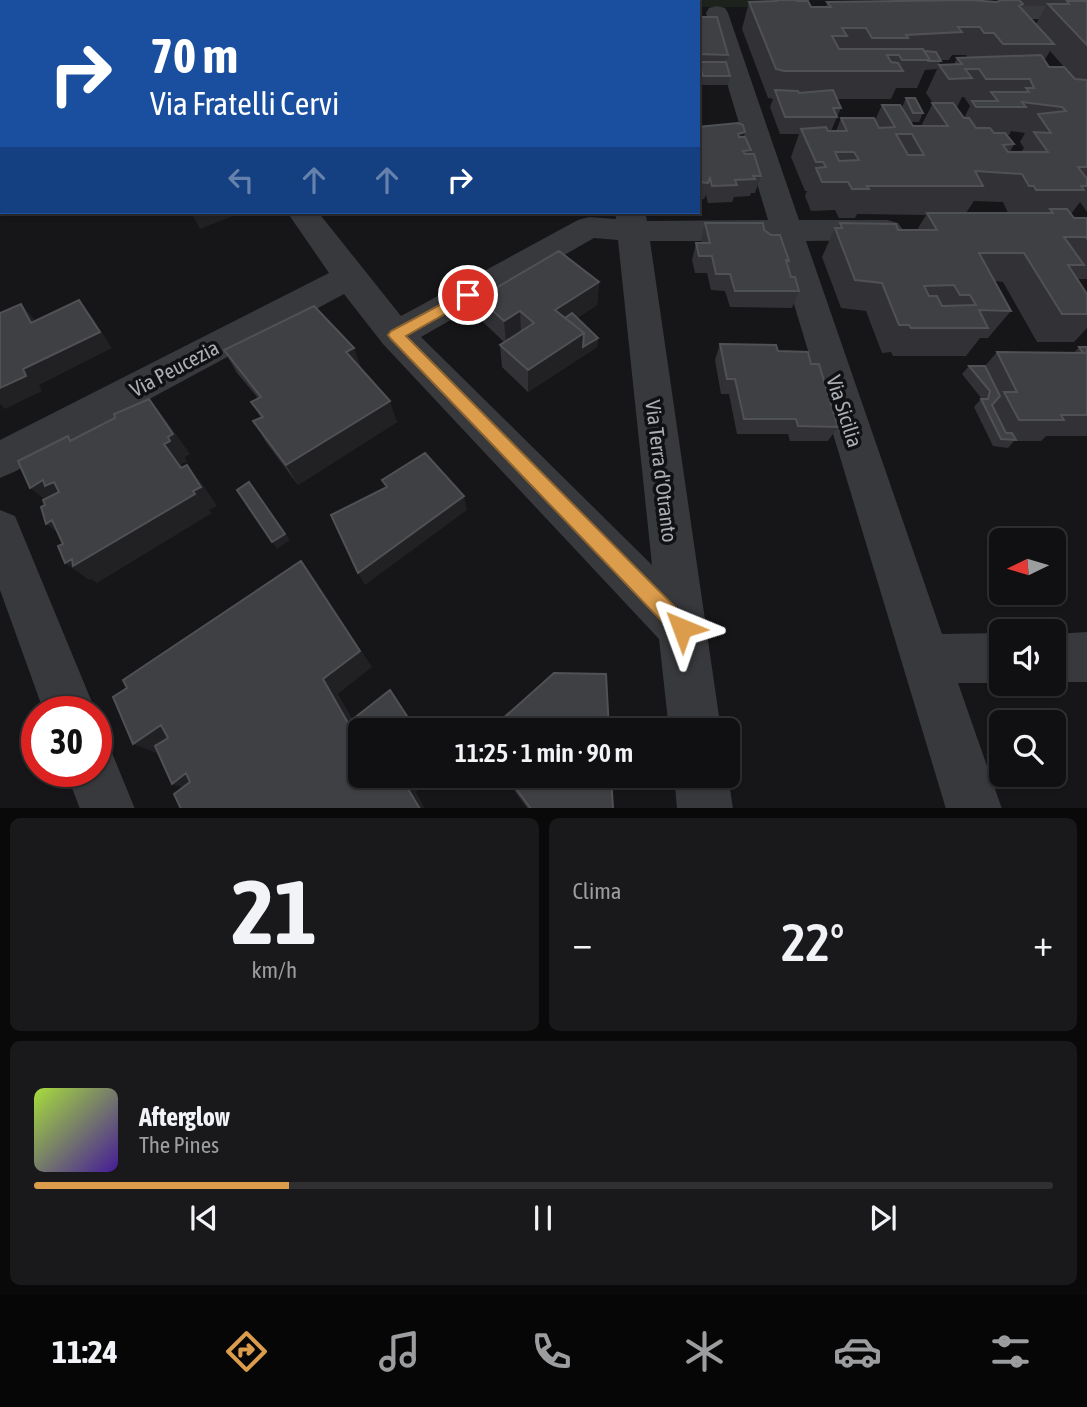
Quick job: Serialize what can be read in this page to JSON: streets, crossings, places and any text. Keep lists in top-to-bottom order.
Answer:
{
  "streets": {
    "street": ["Via Peucezia", "Via Sicilia", "Via Terra d'Otranto"]
  },
  "north": "left",
  "page": {
    "turn": ["70 m", "Via Fratelli Cervi"],
    "limit": "30",
    "trip": "11:25 · 1 min · 90 m",
    "tile": [
      ["21", "km/h"],
      "Clima"
    ],
    "heat": ["−", "22°", "+"],
    "song": ["Afterglow", "The Pines"],
    "tabs": "11:24"
  }
}
